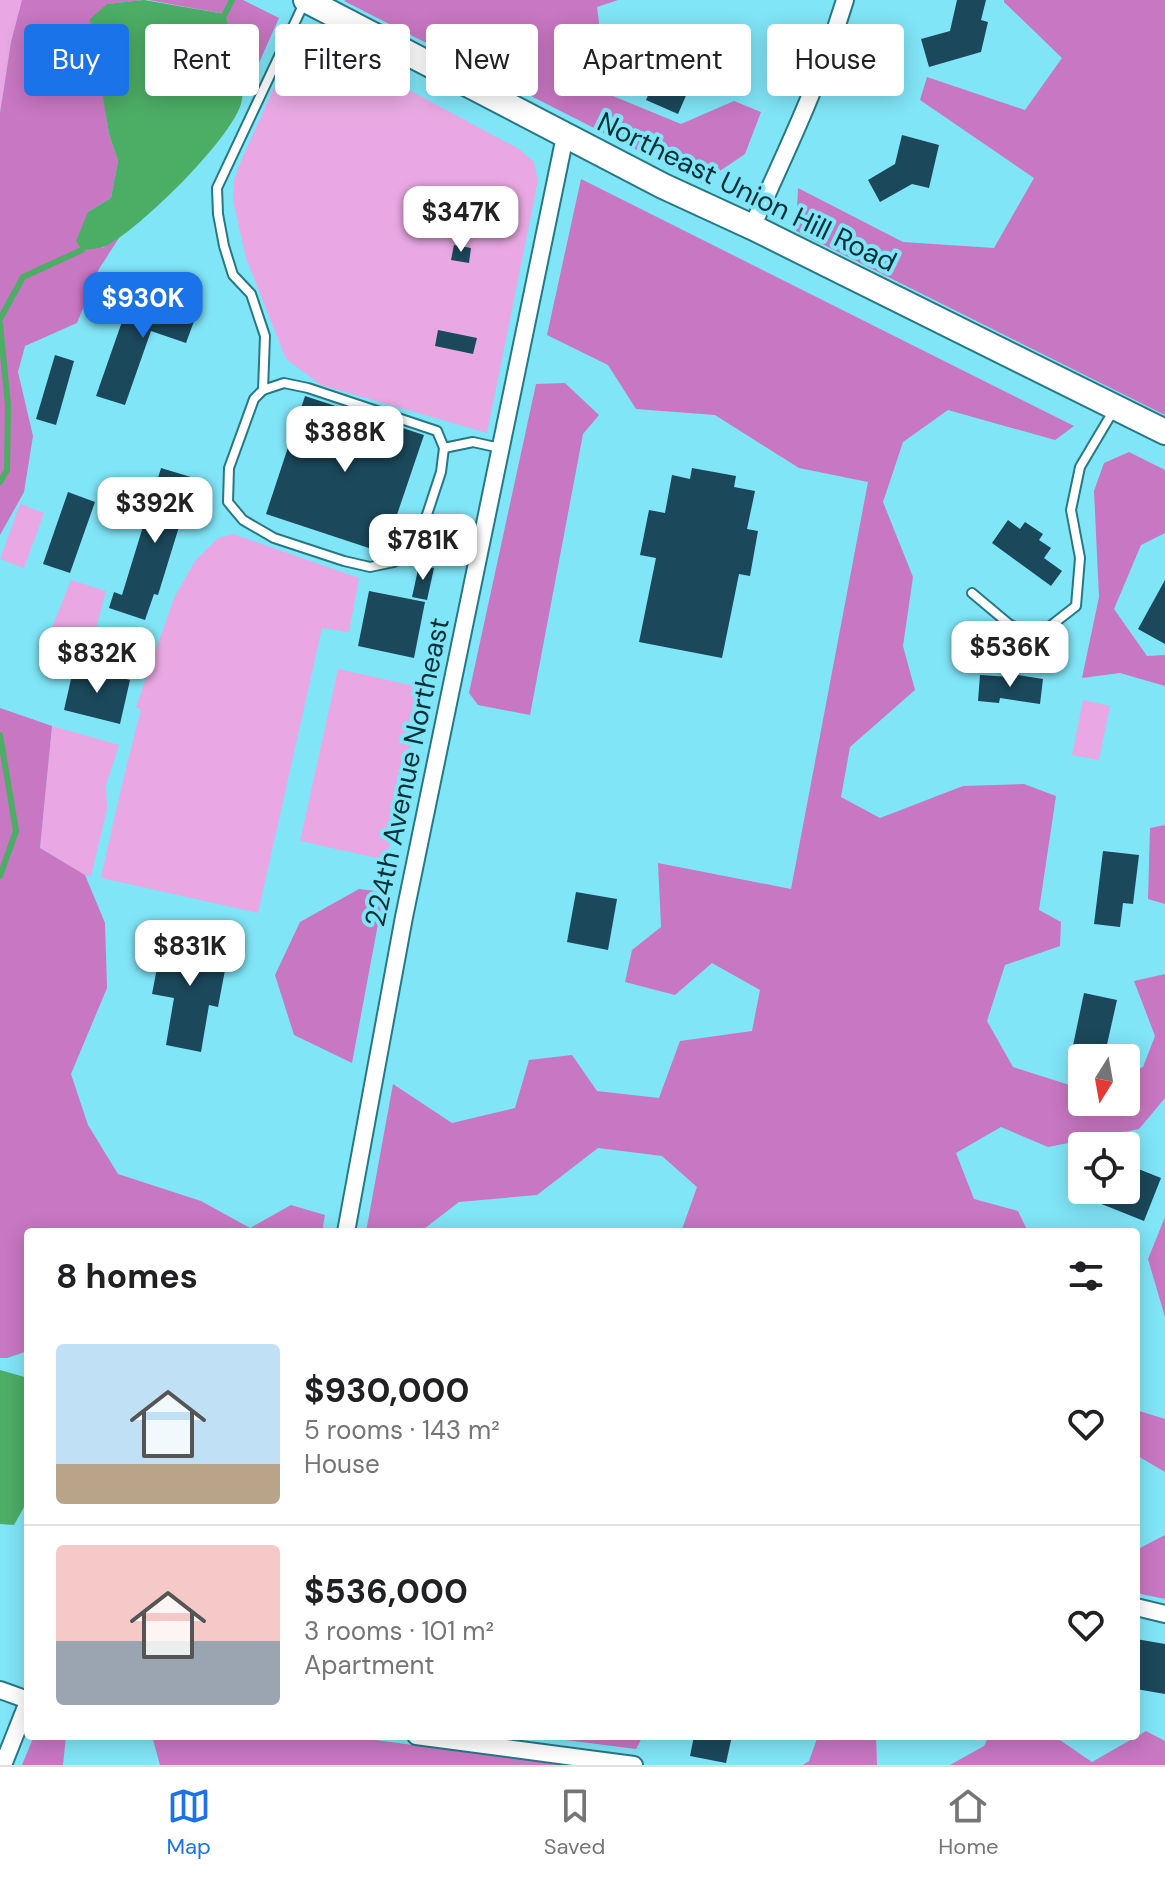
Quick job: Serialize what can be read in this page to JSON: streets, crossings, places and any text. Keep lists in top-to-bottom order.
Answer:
{
  "streets": {
    "street": ["Northeast Union Hill Road", "224th Avenue Northeast"]
  },
  "crossings": [
    ["Northeast Union Hill Road", "224th Avenue Northeast"]
  ],
  "north": "bottom",
  "page": {
    "chip": [
      "Buy",
      "Rent",
      "Filters",
      "New",
      "Apartment",
      "House"
    ],
    "price": [
      "$347K",
      "$930K",
      "$388K",
      "$392K",
      "$781K",
      "$536K",
      "$832K",
      "$831K"
    ],
    "heading": "8 homes",
    "list": [
      {
        "name": "$930,000",
        "note": "5 rooms · 143 m² · House"
      },
      {
        "name": "$536,000",
        "note": "3 rooms · 101 m² · Apartment"
      }
    ],
    "tabs": ["Map", "Saved", "Home"]
  }
}
